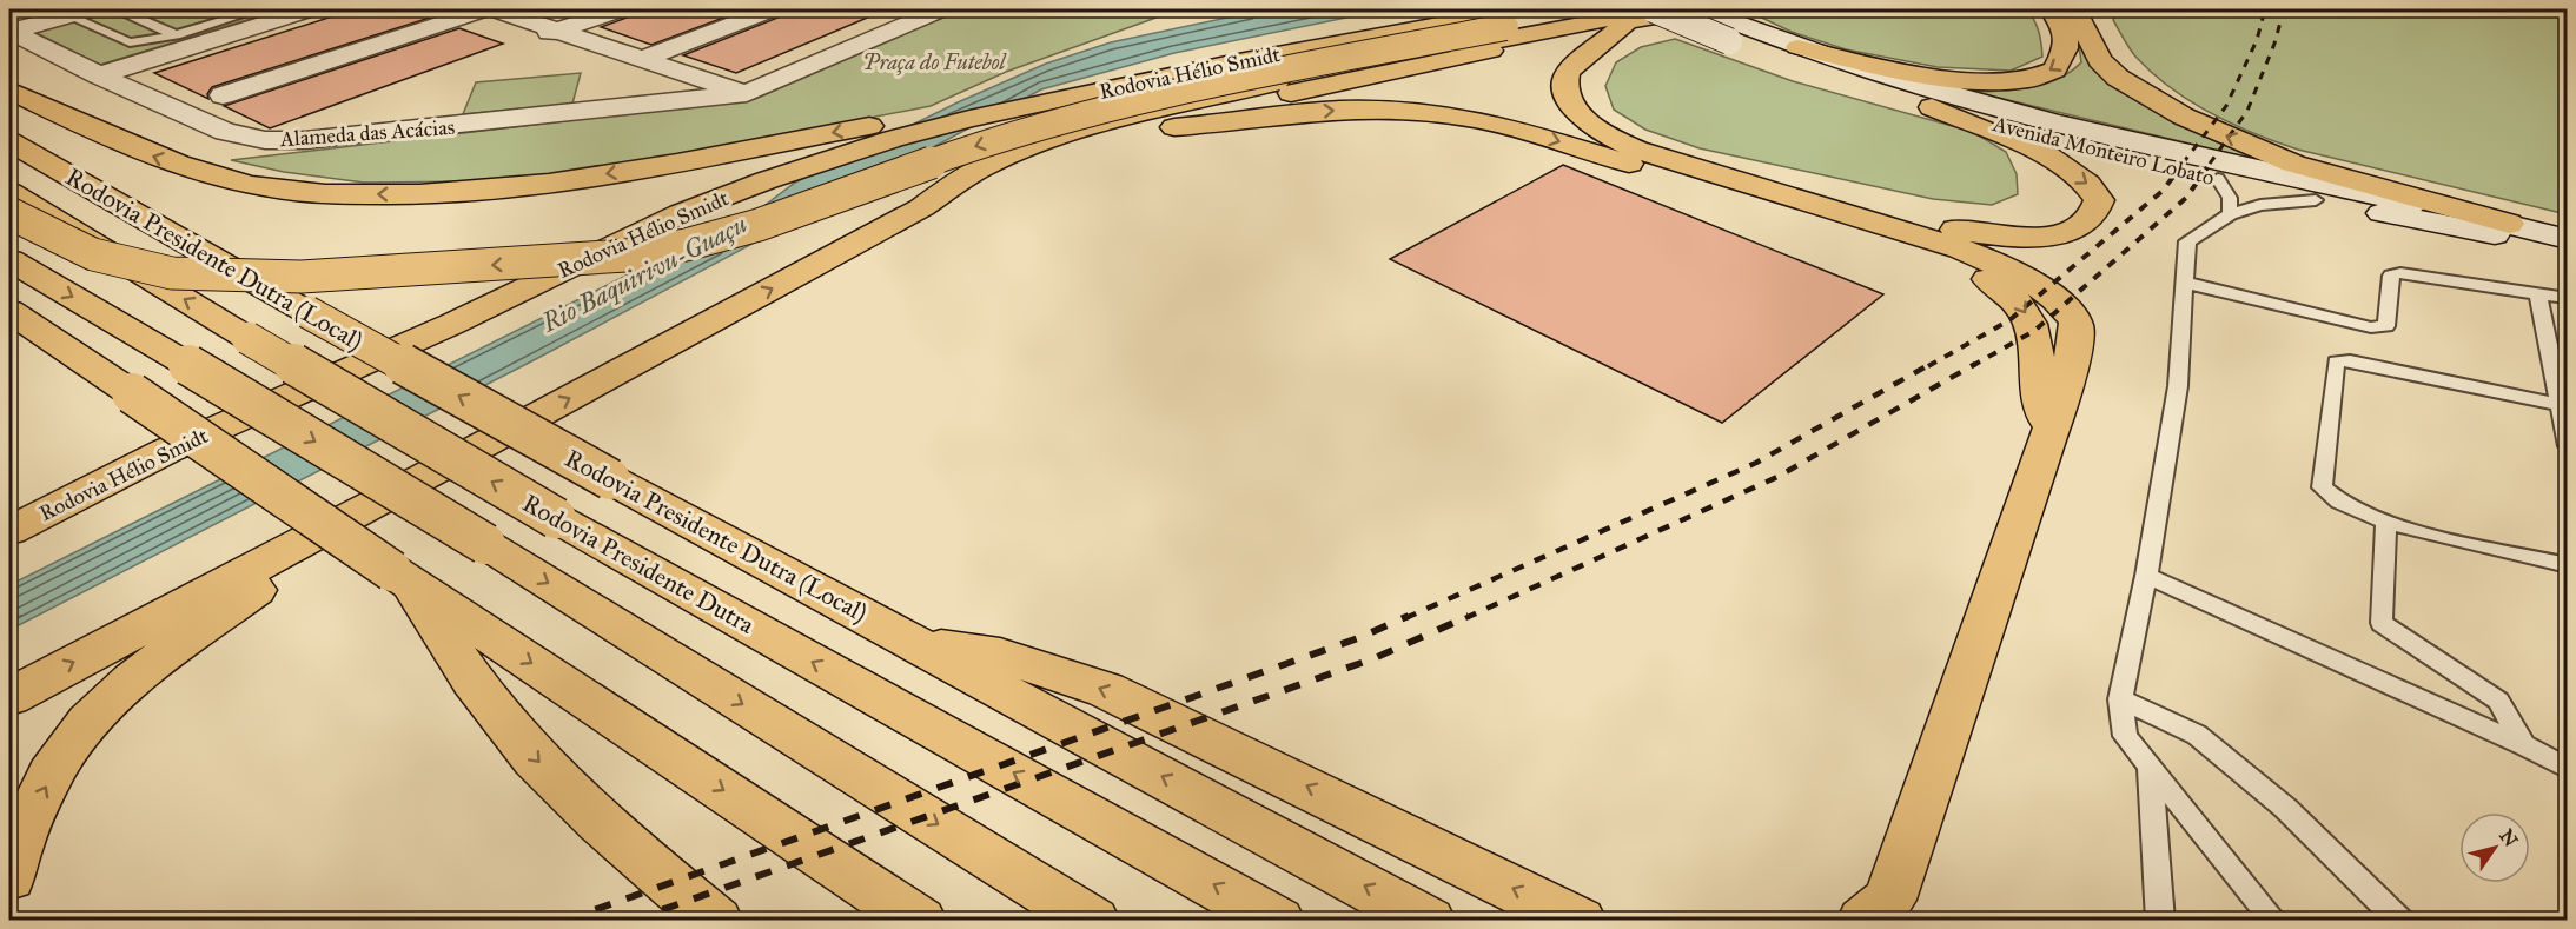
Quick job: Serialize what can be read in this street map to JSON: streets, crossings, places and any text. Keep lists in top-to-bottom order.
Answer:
{
  "streets": {
    "highway": ["Rodovia Hélio Smidt", "Rodovia Presidente Dutra (Local)", "Rodovia Presidente Dutra"],
    "street": ["Alameda das Acácias", "Avenida Monteiro Lobato"]
  },
  "crossings": [
    ["Rodovia Hélio Smidt", "Avenida Monteiro Lobato"]
  ],
  "water": ["Rio Baquirivu-Guaçu"],
  "parks": ["Praça do Futebol"],
  "north": "top right"
}
